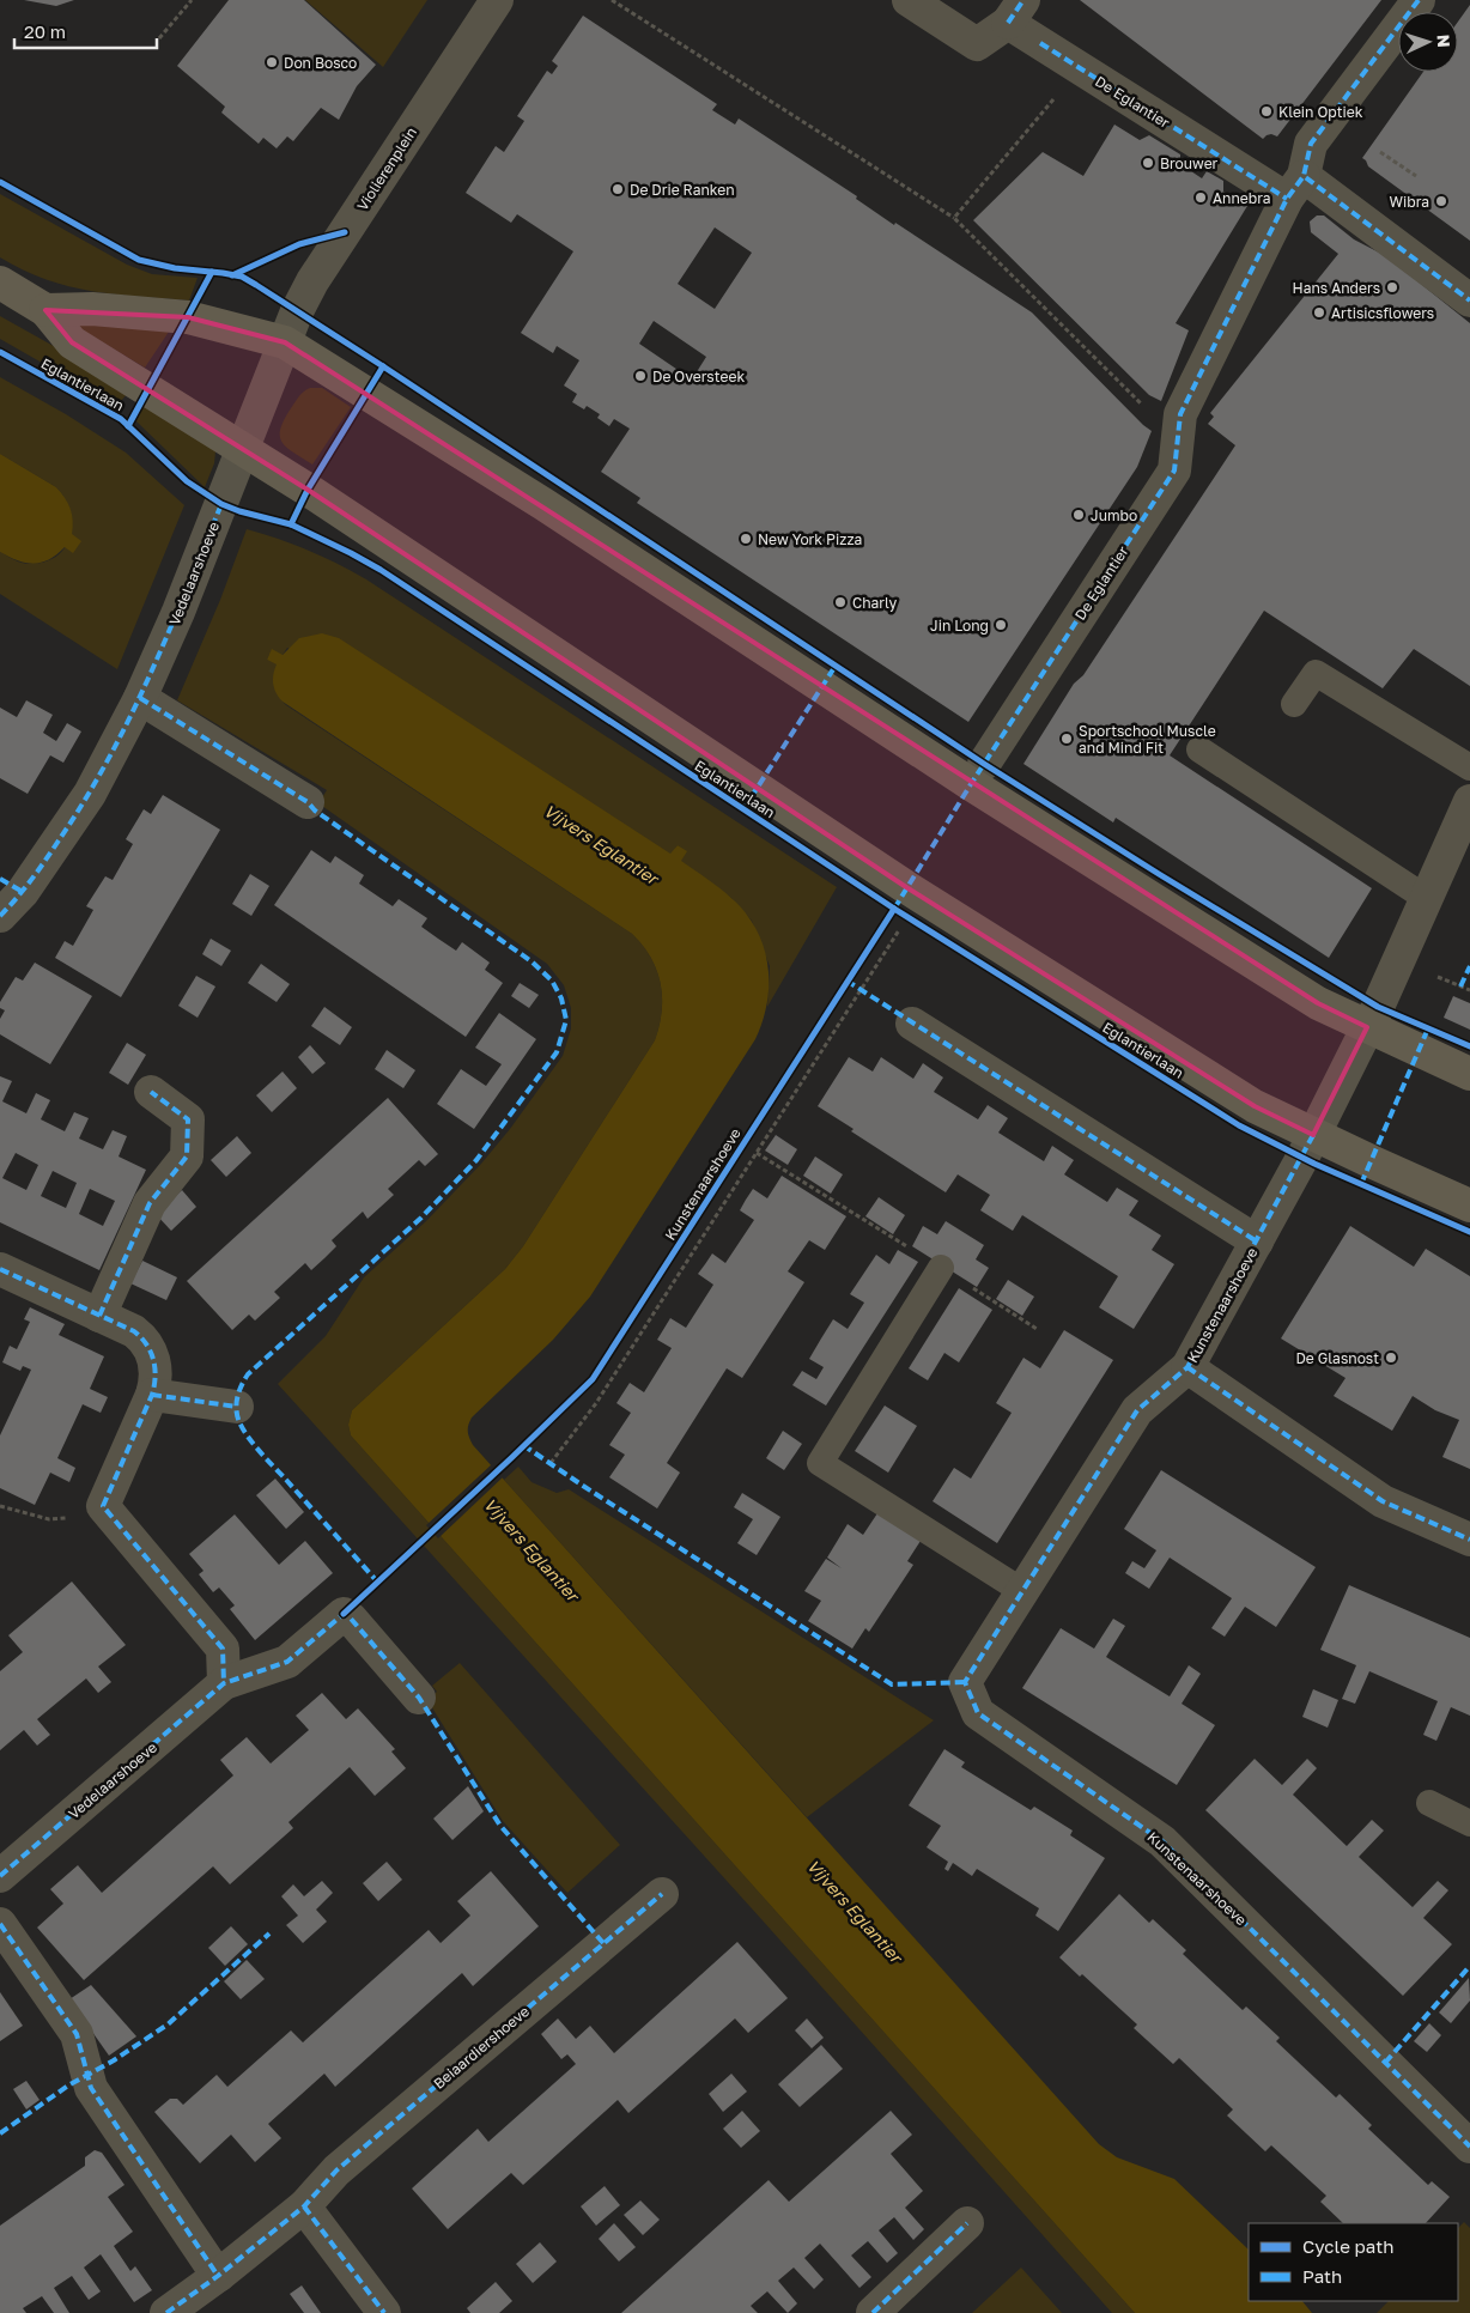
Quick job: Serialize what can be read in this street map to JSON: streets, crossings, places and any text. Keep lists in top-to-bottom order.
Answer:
{
  "streets": {
    "street": [
      "De Eglantier",
      "Violierenplein",
      "Eglantierlaan",
      "Vedelaarshoeve",
      "Kunstenaarshoeve",
      "Beiaardiershoeve"
    ]
  },
  "crossings": [
    ["Violierenplein", "Eglantierlaan"],
    ["Violierenplein", "Vedelaarshoeve"],
    ["Eglantierlaan", "Vedelaarshoeve"],
    ["Eglantierlaan", "Kunstenaarshoeve"]
  ],
  "water": ["Vijvers Eglantier"],
  "places": [
    "Don Bosco",
    "Klein Optiek",
    "Brouwer",
    "De Drie Ranken",
    "Annebra",
    "Wibra",
    "Hans Anders",
    "Artisicsflowers",
    "De Oversteek",
    "Jumbo",
    "New York Pizza",
    "Charly",
    "Jin Long",
    "Sportschool Muscle and Mind Fit",
    "De Glasnost"
  ],
  "legend": ["Cycle path", "Path"],
  "scale_bar": "20 m",
  "north": "right"
}
